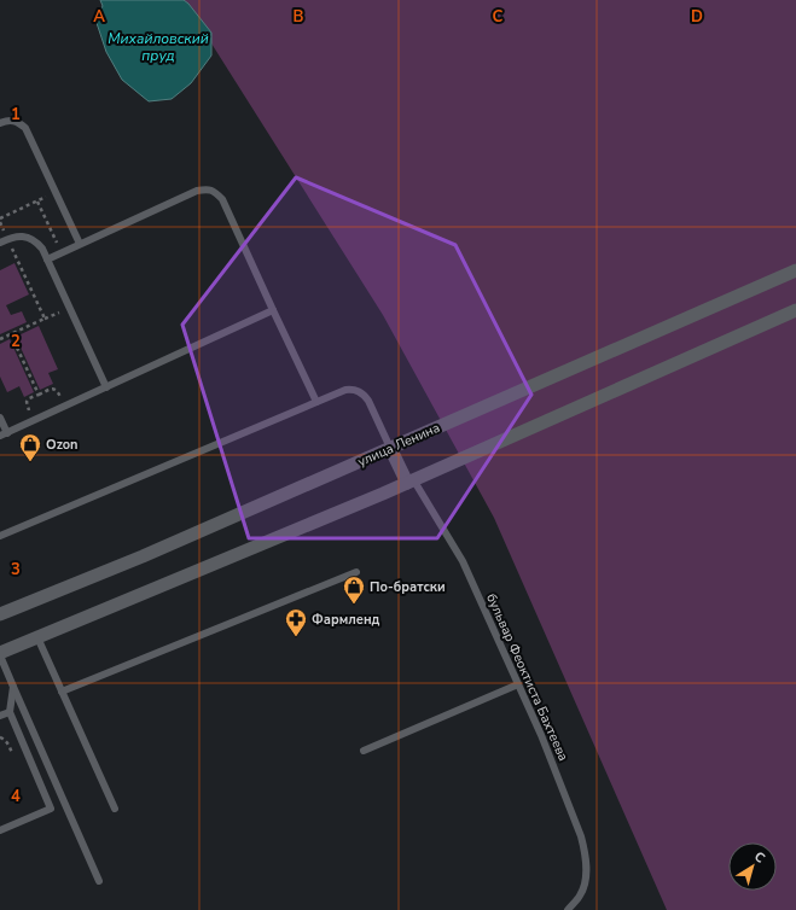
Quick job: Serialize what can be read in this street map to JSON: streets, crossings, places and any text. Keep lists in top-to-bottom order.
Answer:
{
  "streets": {
    "street": ["улица Ленина"],
    "lane": ["бульвар Феоктиста Бахтеева"]
  },
  "water": ["Михайловский пруд"],
  "places": {
    "shop": ["Ozon", "По-братски"],
    "pharmacy": ["Фармленд"]
  },
  "north": "top right",
  "grid": {
    "columns": [
      "A",
      "B",
      "C",
      "D"
    ],
    "rows": [
      "1",
      "2",
      "3",
      "4"
    ]
  }
}
